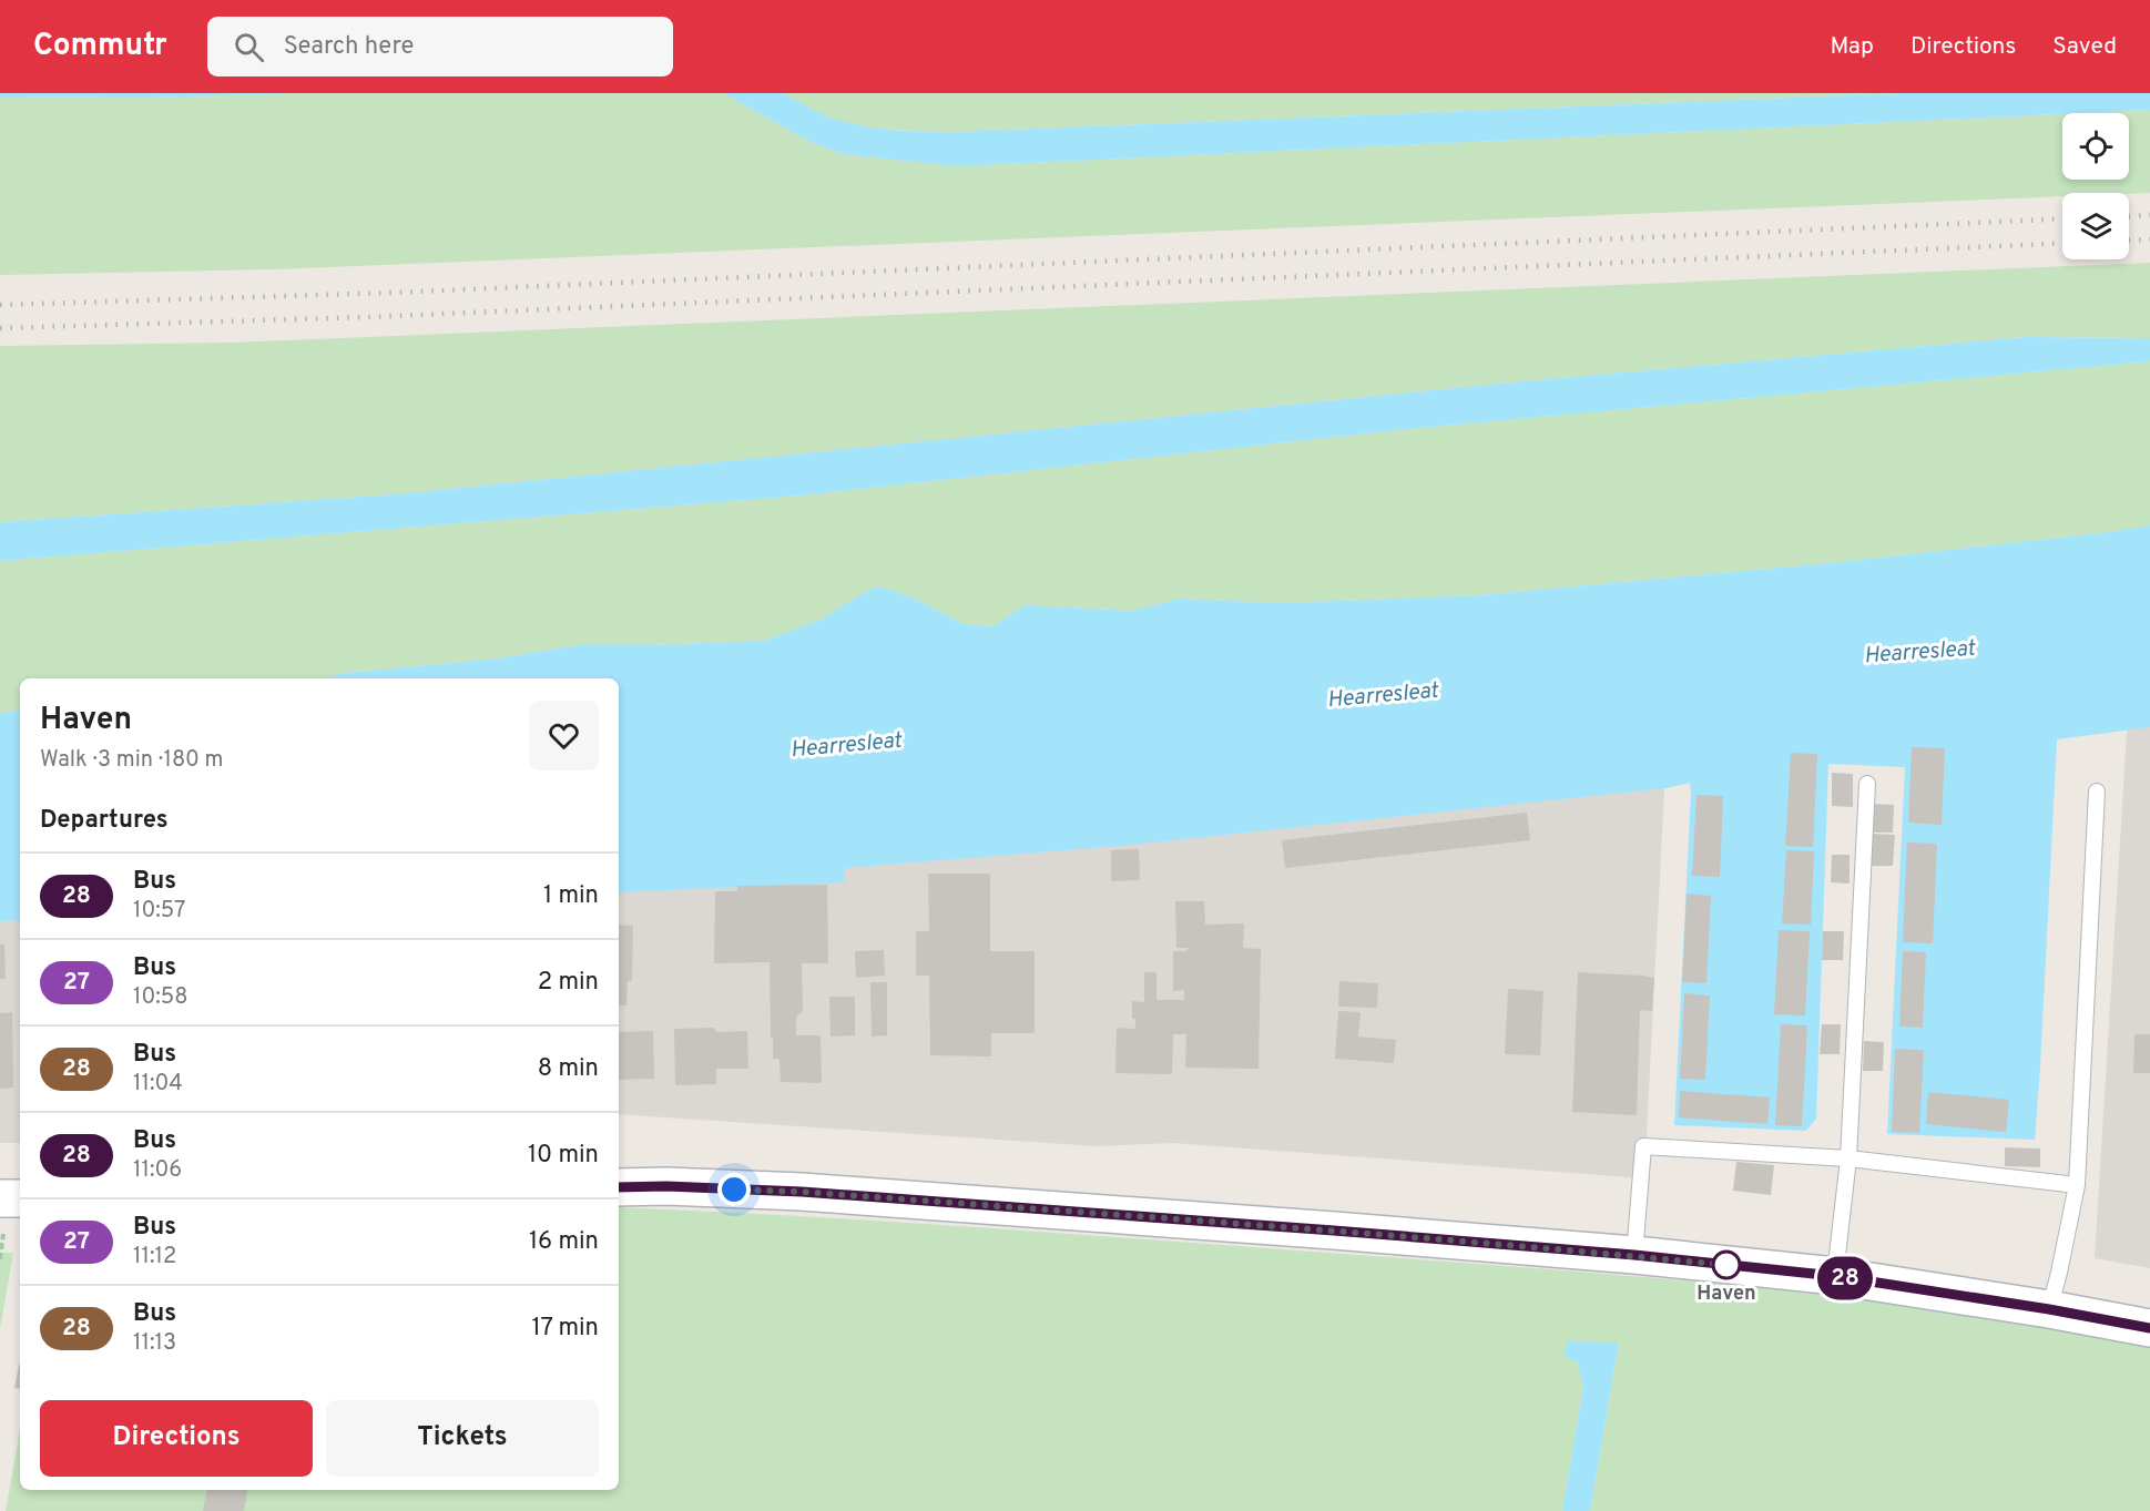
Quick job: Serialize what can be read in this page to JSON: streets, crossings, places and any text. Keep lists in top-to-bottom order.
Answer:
{
  "water": ["Hearresleat"],
  "places": ["Haven"],
  "lines": ["bus line 28"],
  "page": {
    "header": "Commutr",
    "search": "Search here",
    "nav": ["Map", "Directions", "Saved"],
    "on_map": "28",
    "heading": [
      ["Haven", "Walk · 3 min · 180 m"],
      "Departures"
    ],
    "list": [
      {
        "mark": "28",
        "name": "Bus",
        "note": "10:57",
        "value": "1 min"
      },
      {
        "mark": "27",
        "name": "Bus",
        "note": "10:58",
        "value": "2 min"
      },
      {
        "mark": "28",
        "name": "Bus",
        "note": "11:04",
        "value": "8 min"
      },
      {
        "mark": "28",
        "name": "Bus",
        "note": "11:06",
        "value": "10 min"
      },
      {
        "mark": "27",
        "name": "Bus",
        "note": "11:12",
        "value": "16 min"
      },
      {
        "mark": "28",
        "name": "Bus",
        "note": "11:13",
        "value": "17 min"
      }
    ],
    "buttons": ["Directions", "Tickets"]
  }
}
